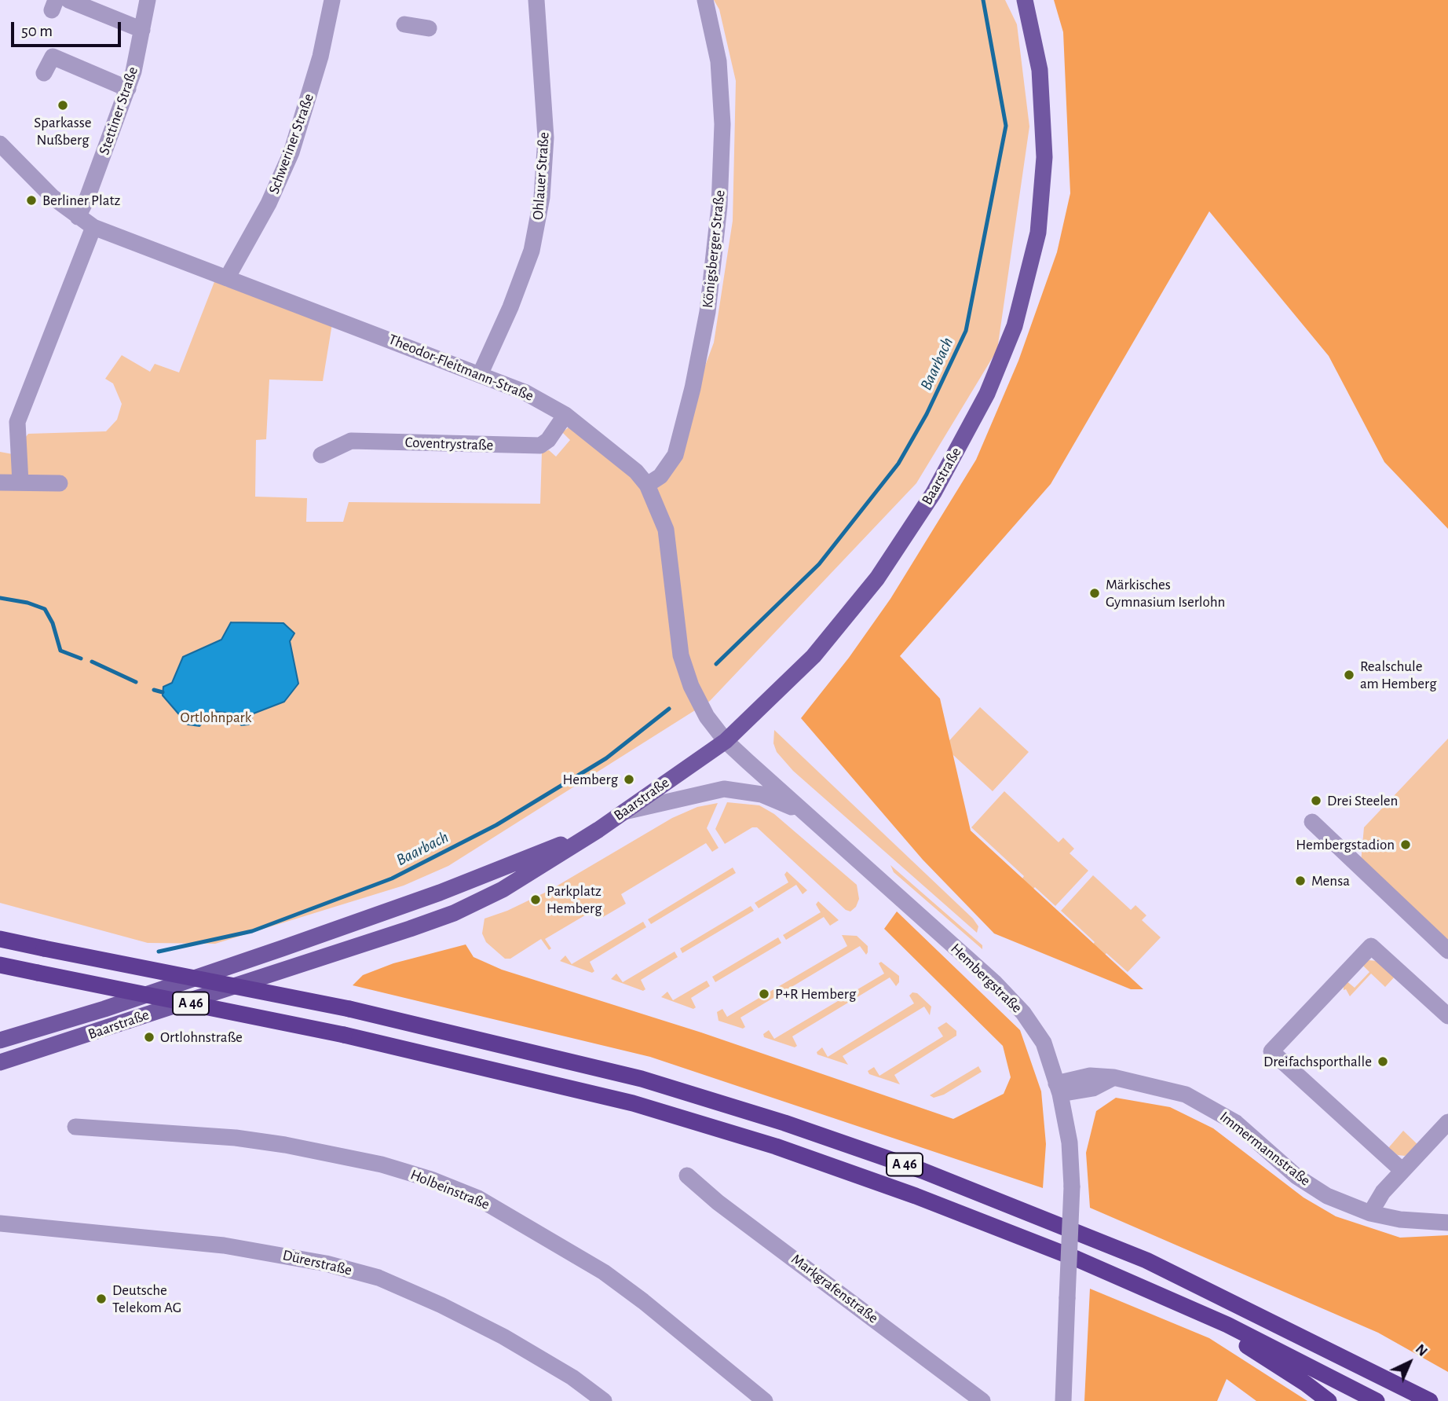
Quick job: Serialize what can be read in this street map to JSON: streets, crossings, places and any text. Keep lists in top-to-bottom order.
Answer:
{
  "streets": {
    "highway": ["A 46"],
    "main road": ["Baarstraße"],
    "street": [
      "Stettiner Straße",
      "Schweriner Straße",
      "Ohlauer Straße",
      "Königsberger Straße",
      "Theodor-Fleitmann-Straße",
      "Coventrystraße",
      "Hembergstraße",
      "Immermannstraße",
      "Holbeinstraße",
      "Dürerstraße",
      "Markgrafenstraße"
    ]
  },
  "crossings": [
    ["Stettiner Straße", "Theodor-Fleitmann-Straße"],
    ["Schweriner Straße", "Theodor-Fleitmann-Straße"],
    ["Ohlauer Straße", "Theodor-Fleitmann-Straße"],
    ["Königsberger Straße", "Theodor-Fleitmann-Straße"],
    ["Theodor-Fleitmann-Straße", "Coventrystraße"],
    ["Theodor-Fleitmann-Straße", "Baarstraße"],
    ["Theodor-Fleitmann-Straße", "Hembergstraße"],
    ["Baarstraße", "Hembergstraße"],
    ["Hembergstraße", "Immermannstraße"]
  ],
  "water": ["Baarbach"],
  "parks": ["Ortlohnpark"],
  "places": [
    "Sparkasse Nußberg",
    "Berliner Platz",
    "Märkisches Gymnasium Iserlohn",
    "Realschule am Hemberg",
    "Hemberg",
    "Drei Steelen",
    "Hembergstadion",
    "Mensa",
    "Parkplatz Hemberg",
    "P+R Hemberg",
    "Ortlohnstraße",
    "Dreifachsporthalle",
    "Deutsche Telekom AG"
  ],
  "scale_bar": "50 m",
  "north": "top right"
}
